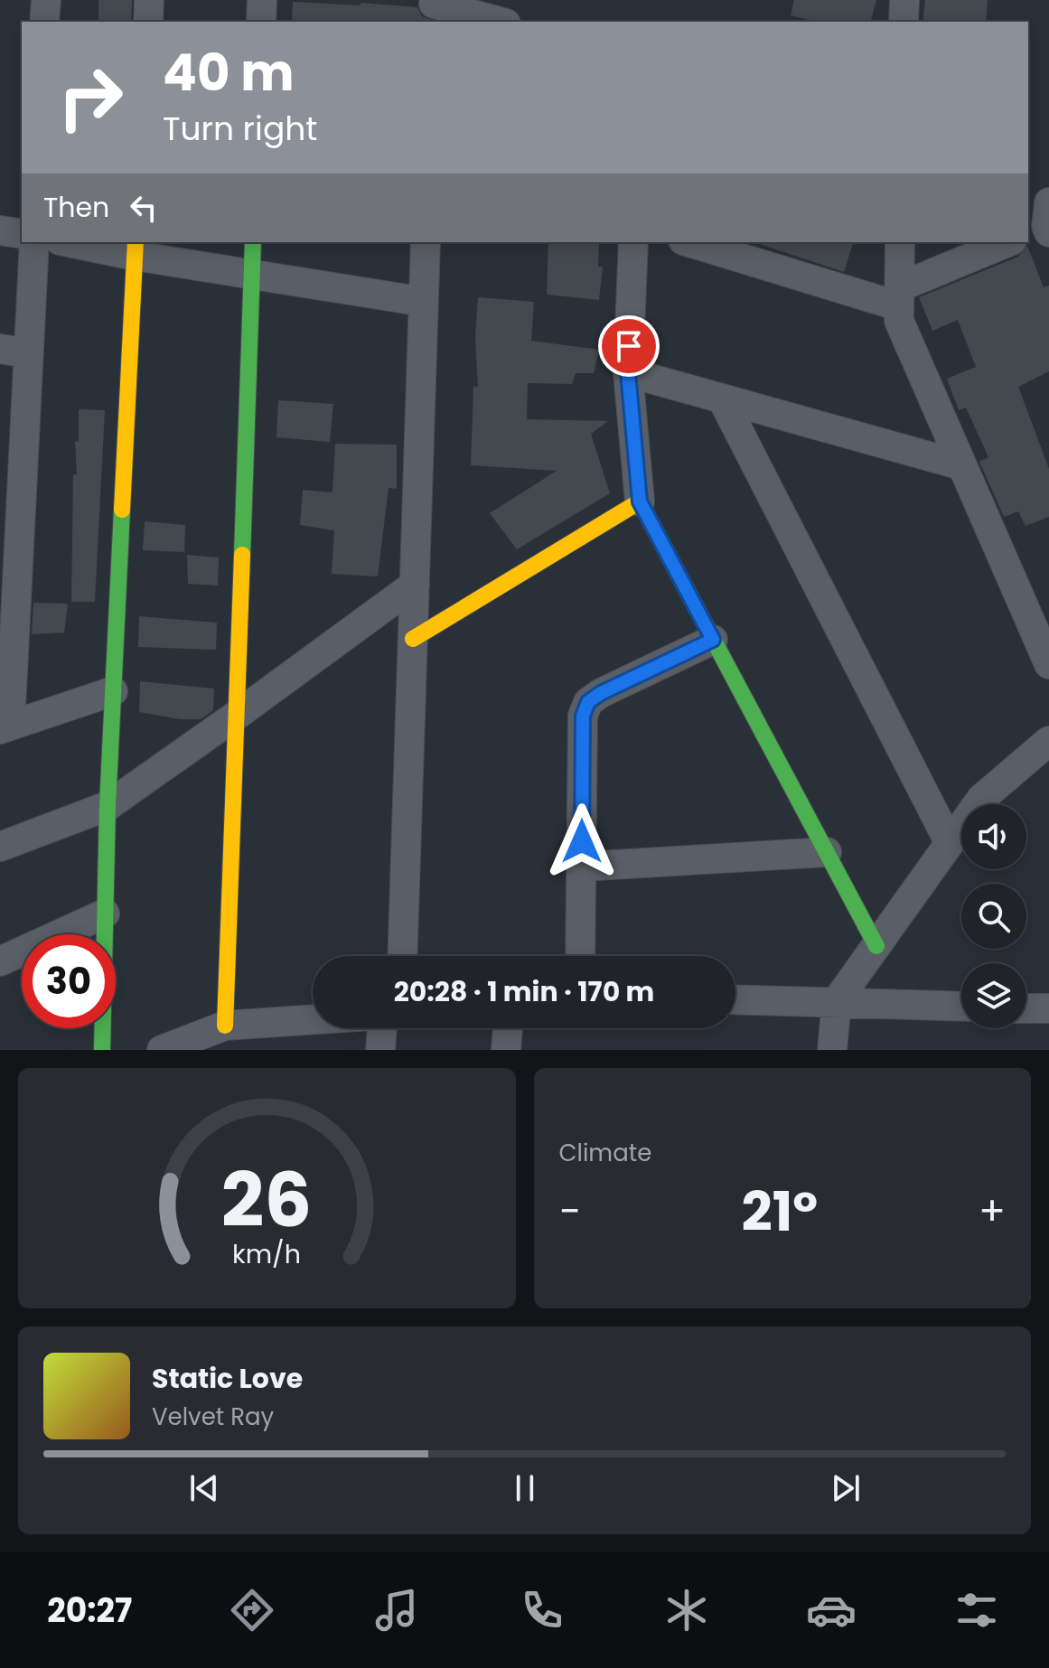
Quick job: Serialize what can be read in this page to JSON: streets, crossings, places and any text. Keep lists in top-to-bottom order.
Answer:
{
  "page": {
    "turn": ["40 m", "Turn right"],
    "then": "Then",
    "limit": "30",
    "trip": "20:28 · 1 min · 170 m",
    "tile": "Climate",
    "heat": ["−", "21°", "+"],
    "song": ["Static Love", "Velvet Ray"],
    "tabs": "20:27",
    "gauge": ["26", "km/h"]
  }
}
